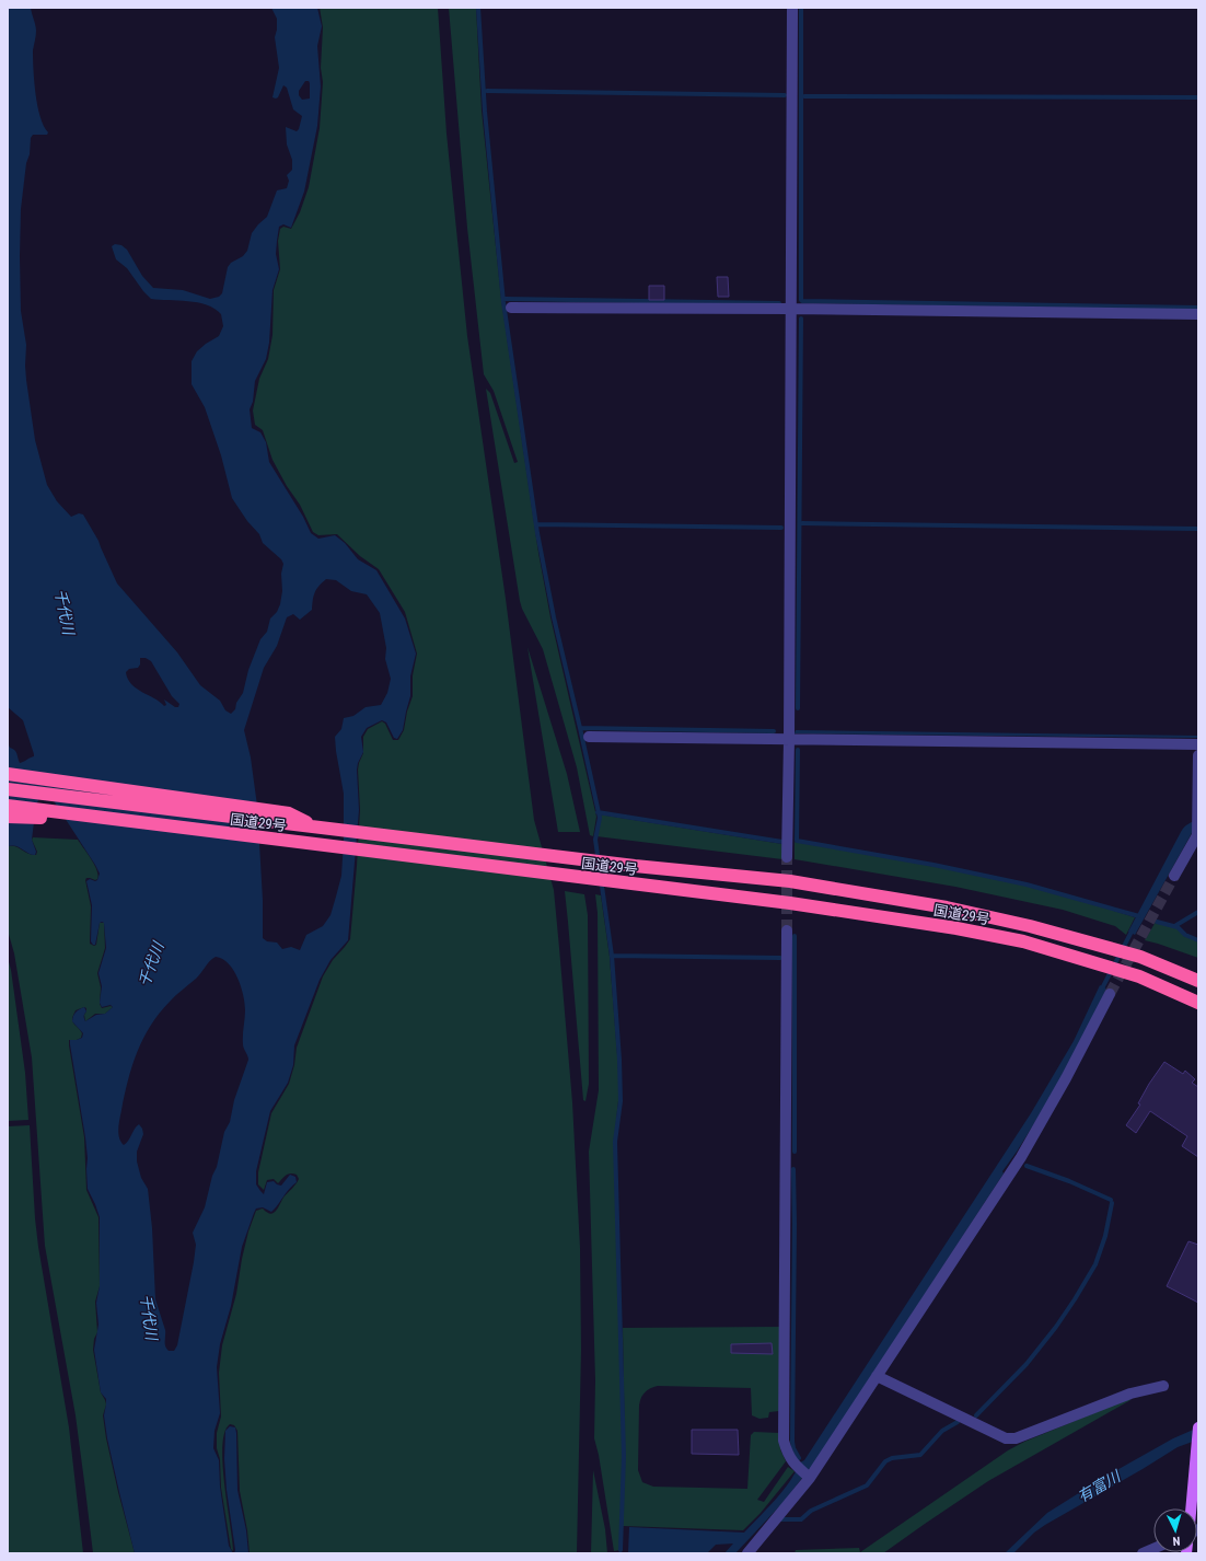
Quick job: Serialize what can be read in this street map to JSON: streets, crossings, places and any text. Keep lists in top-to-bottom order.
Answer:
{
  "streets": {
    "highway": ["国道29号"]
  },
  "water": ["千代川", "有富川"],
  "north": "bottom"
}
